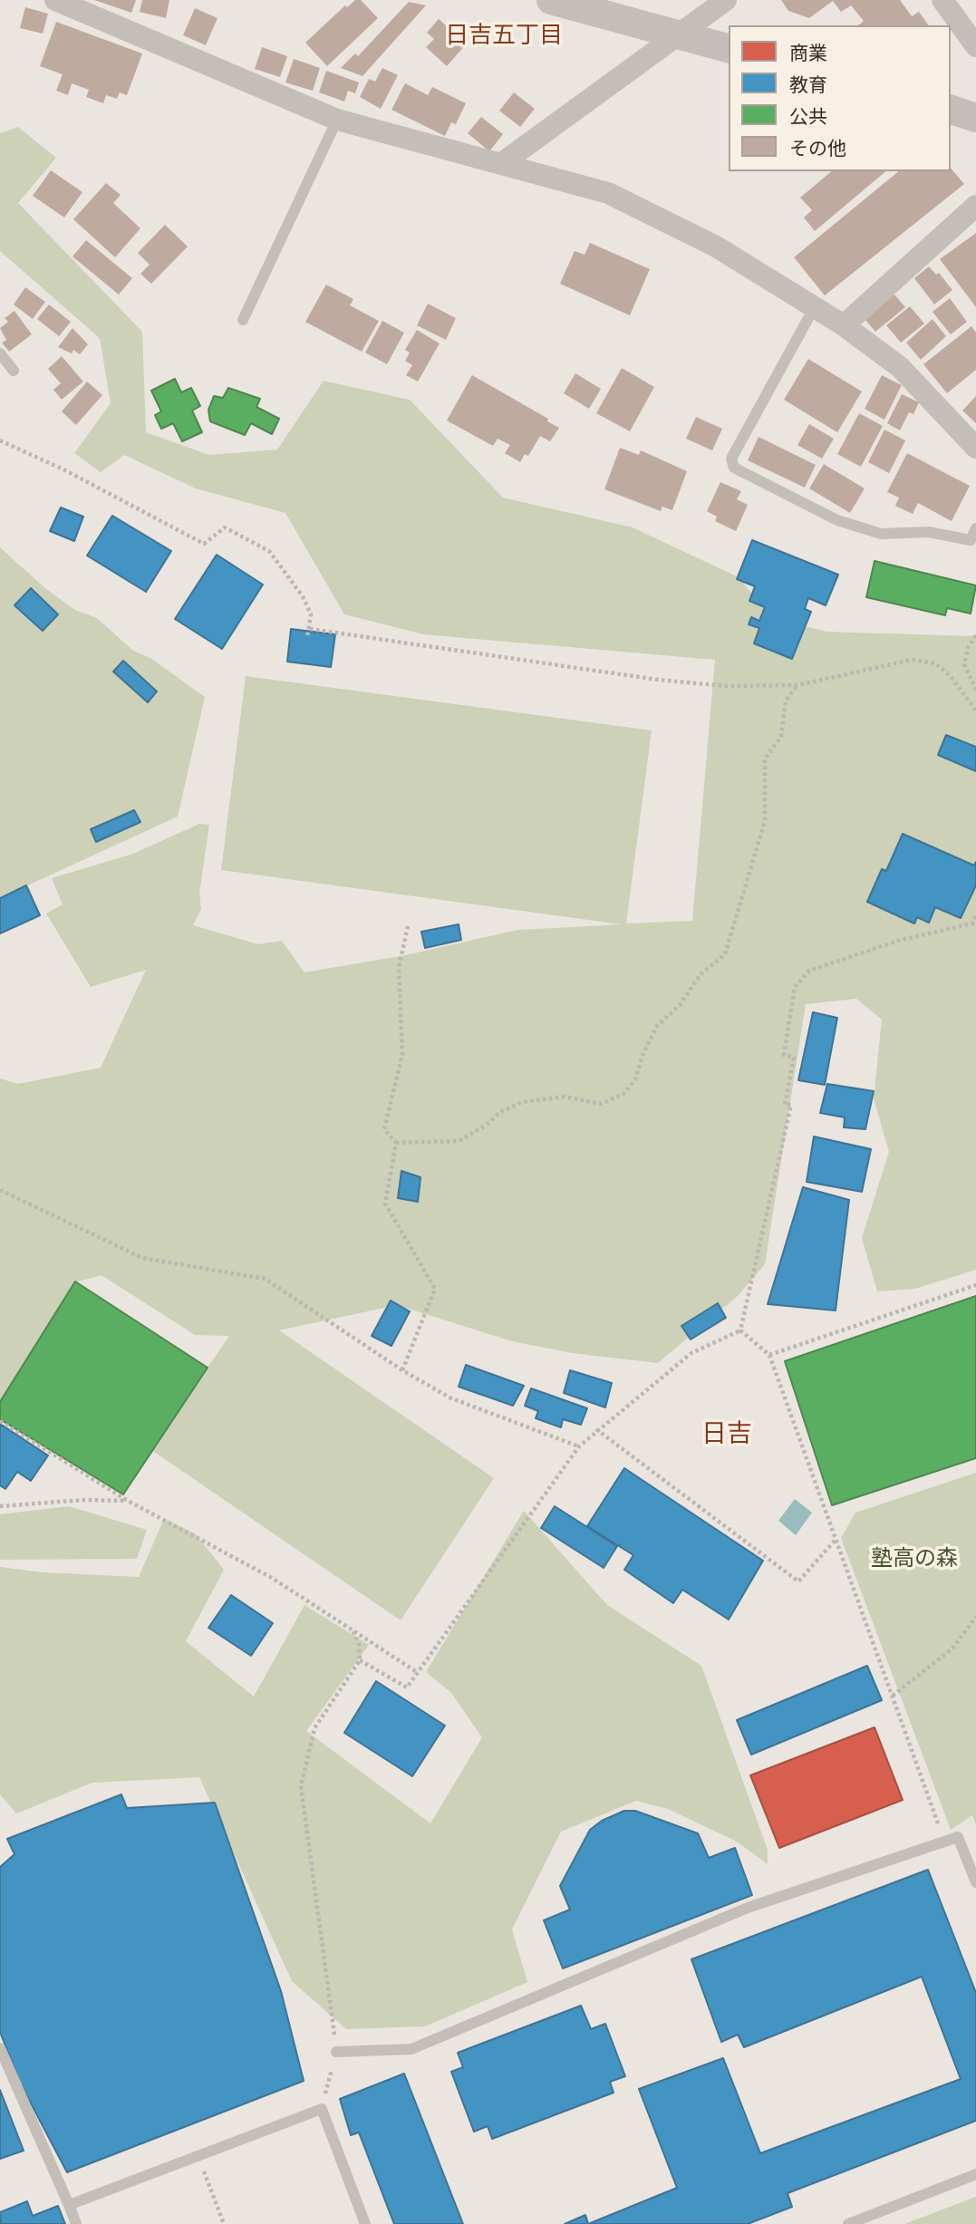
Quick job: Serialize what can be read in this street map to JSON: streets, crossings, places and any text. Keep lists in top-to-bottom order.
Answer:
{
  "districts": ["日吉五丁目", "日吉"],
  "parks": ["塾高の森"],
  "legend": [
    "商業",
    "教育",
    "公共",
    "その他"
  ]
}
